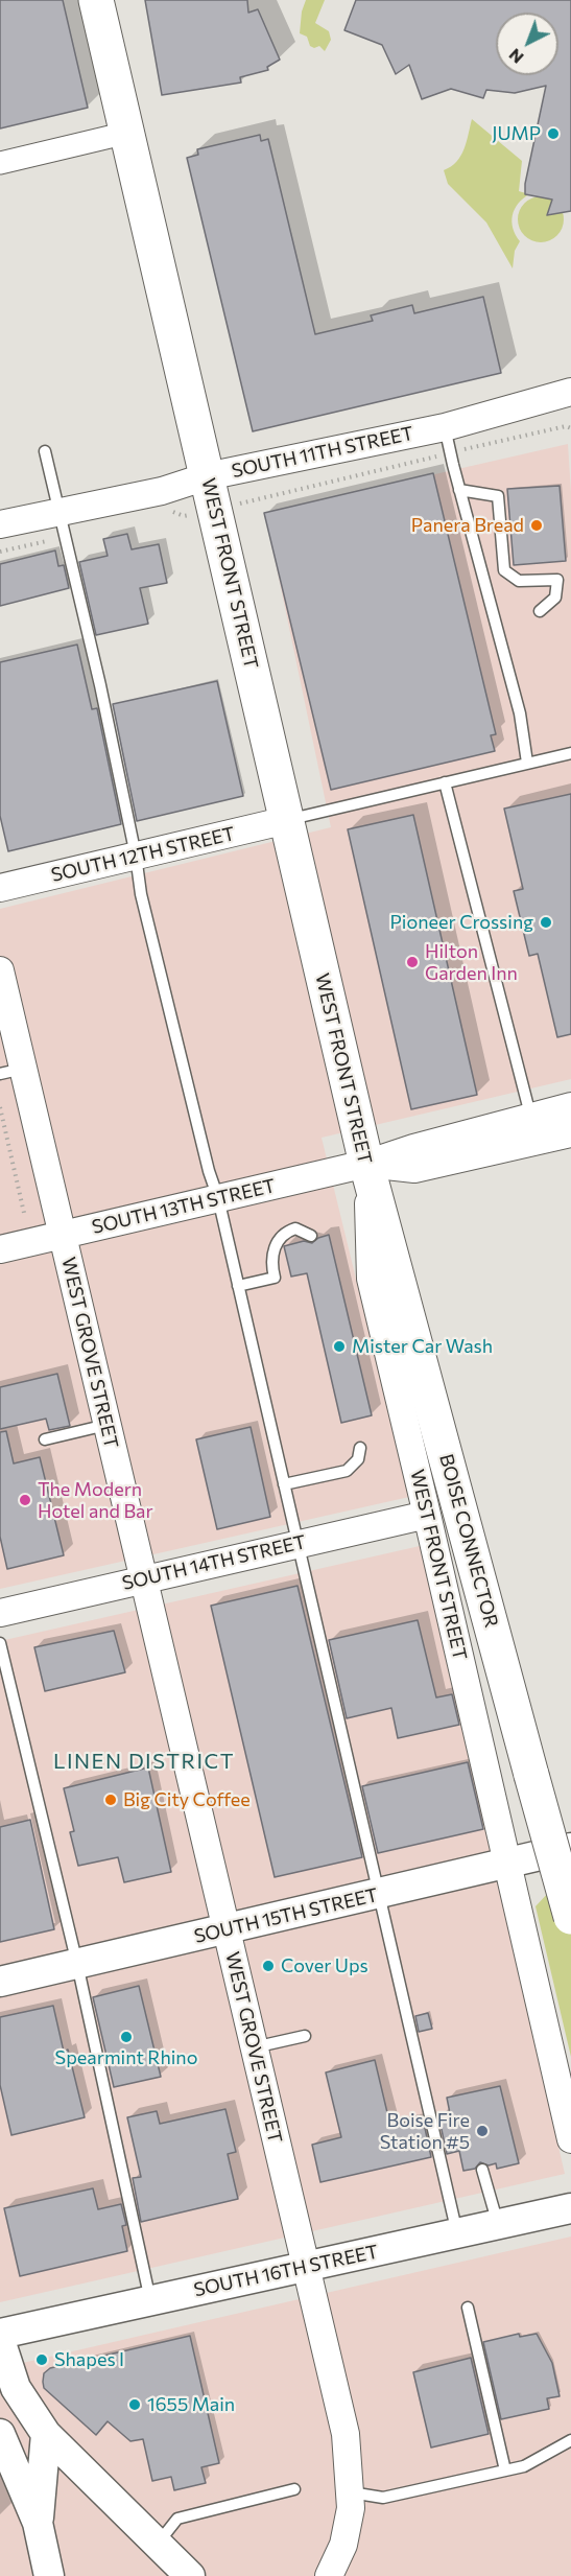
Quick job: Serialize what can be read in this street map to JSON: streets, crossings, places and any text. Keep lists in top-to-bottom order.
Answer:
{
  "streets": {
    "main road": [
      "WEST FRONT STREET",
      "BOISE CONNECTOR",
      "SOUTH 15TH STREET",
      "SOUTH 16TH STREET"
    ],
    "street": [
      "SOUTH 11TH STREET",
      "SOUTH 12TH STREET",
      "SOUTH 13TH STREET",
      "WEST GROVE STREET",
      "SOUTH 14TH STREET"
    ]
  },
  "crossings": [
    ["SOUTH 11TH STREET", "WEST FRONT STREET"],
    ["WEST FRONT STREET", "SOUTH 12TH STREET"],
    ["WEST FRONT STREET", "SOUTH 13TH STREET"],
    ["WEST FRONT STREET", "BOISE CONNECTOR"],
    ["WEST FRONT STREET", "SOUTH 14TH STREET"],
    ["WEST FRONT STREET", "SOUTH 15TH STREET"],
    ["SOUTH 13TH STREET", "WEST GROVE STREET"],
    ["SOUTH 13TH STREET", "BOISE CONNECTOR"],
    ["WEST GROVE STREET", "SOUTH 14TH STREET"],
    ["WEST GROVE STREET", "SOUTH 15TH STREET"],
    ["WEST GROVE STREET", "SOUTH 16TH STREET"]
  ],
  "districts": ["LINEN DISTRICT"],
  "places": [
    "JUMP",
    "Panera Bread",
    "Pioneer Crossing",
    "Hilton Garden Inn",
    "Mister Car Wash",
    "The Modern Hotel and Bar",
    "Big City Coffee",
    "Cover Ups",
    "Spearmint Rhino",
    "Boise Fire Station #5",
    "Shapes I",
    "1655 Main"
  ],
  "north": "bottom left"
}
